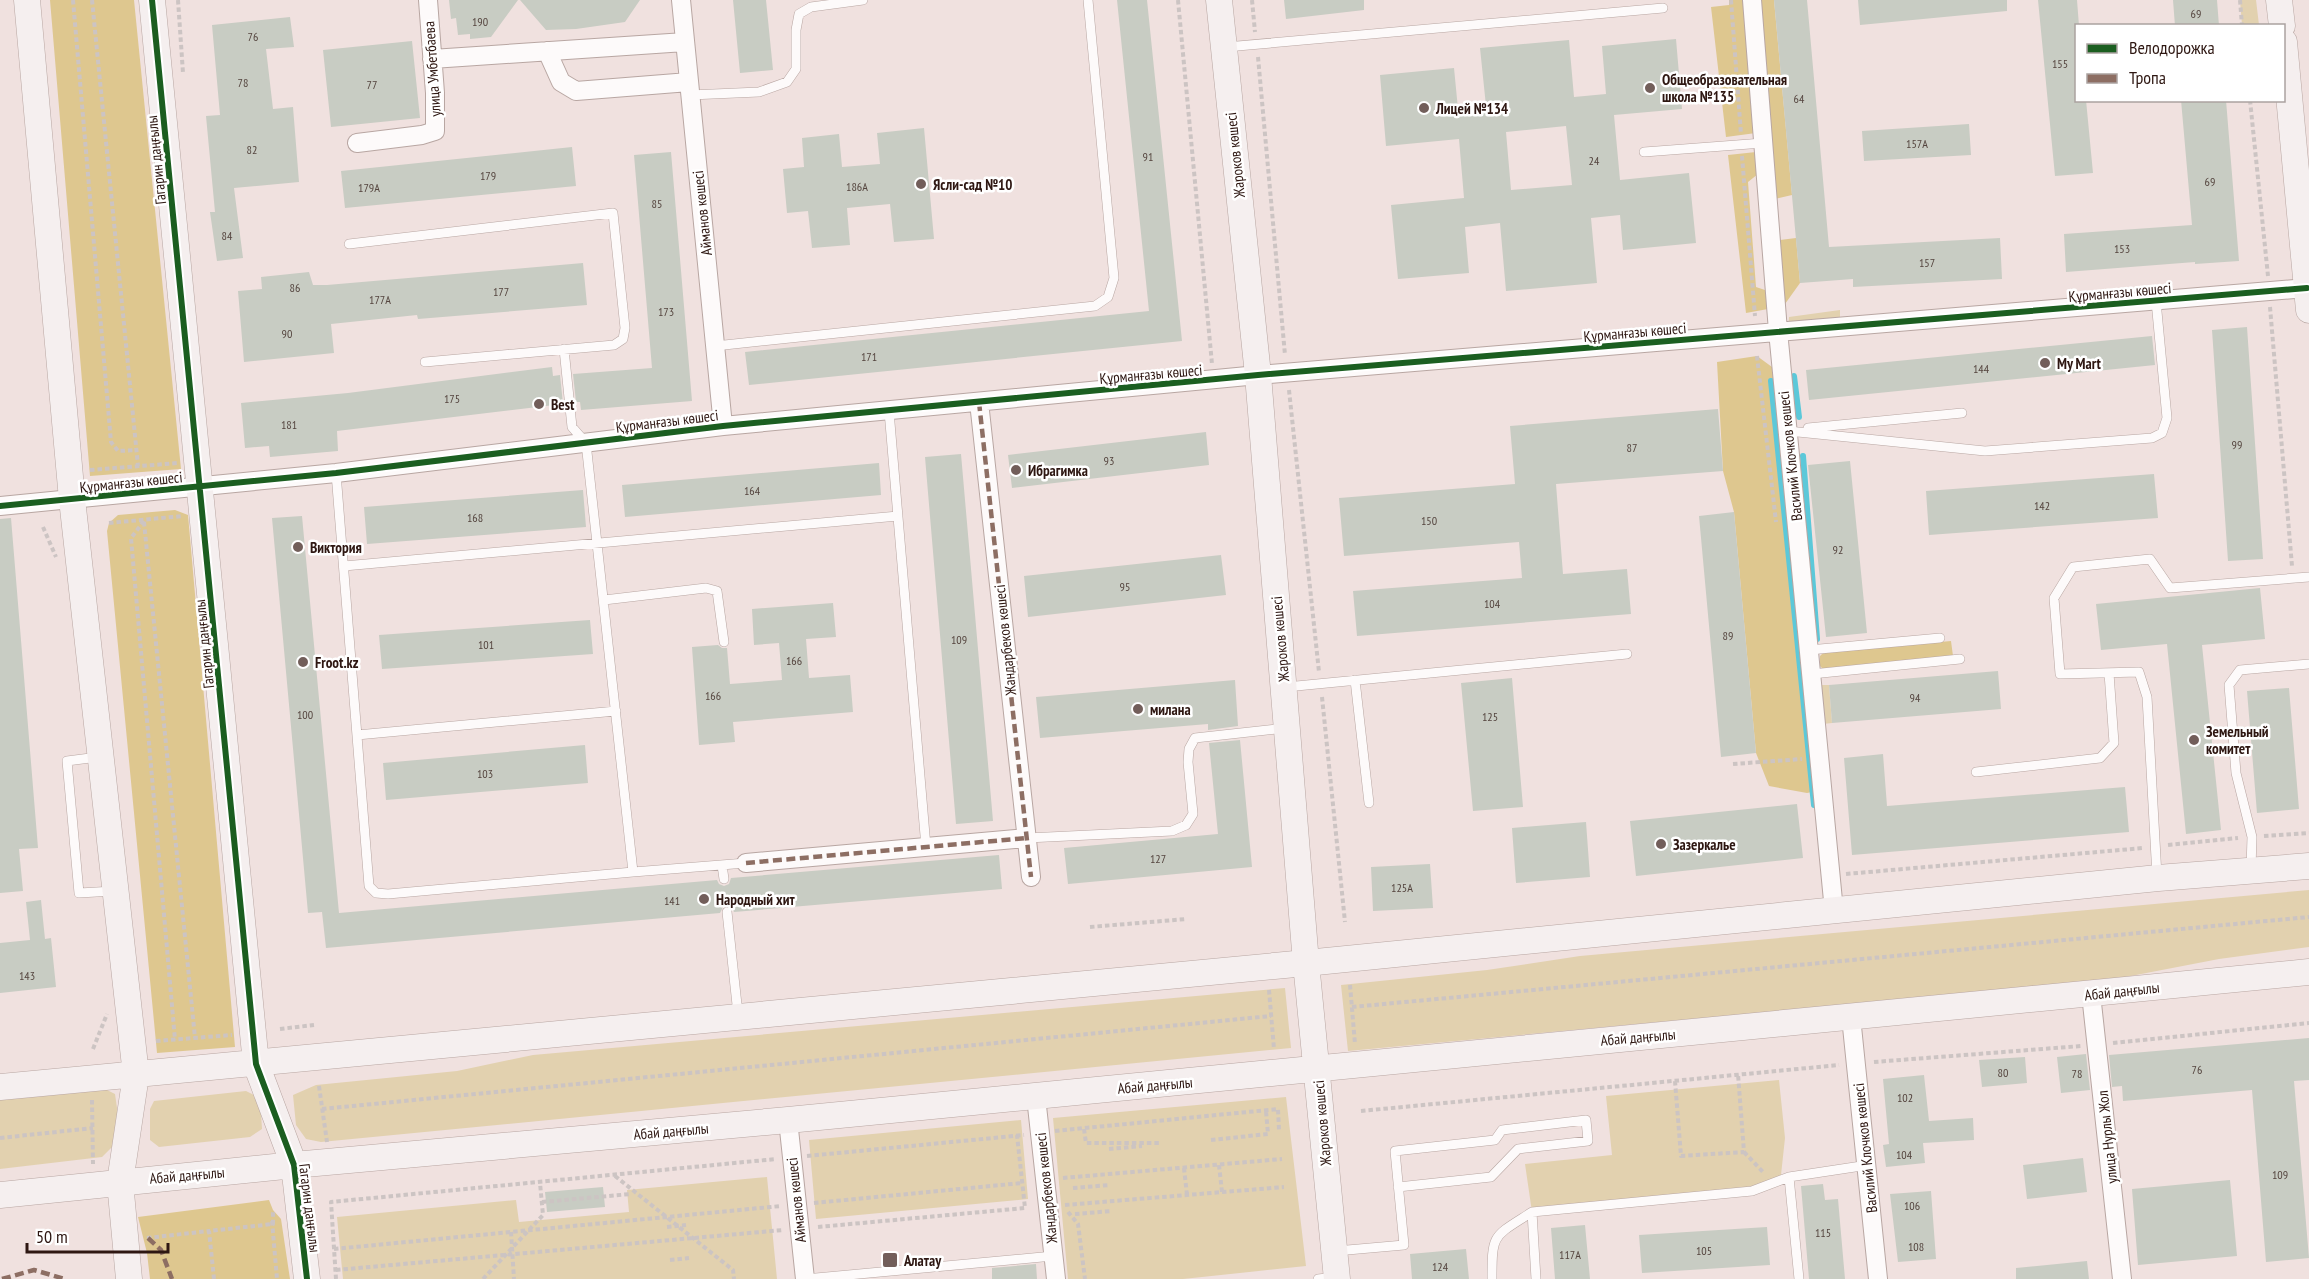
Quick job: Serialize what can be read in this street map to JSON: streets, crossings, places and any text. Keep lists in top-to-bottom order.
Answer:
{
  "streets": {
    "main road": ["Жароков көшесі", "Гагарин даңғылы", "Абай даңғылы"],
    "street": [
      "улица Умбетбаева",
      "Айманов көшесі",
      "Құрманғазы көшесі",
      "Василий Клочков көшесі",
      "Жандарбеков көшесі",
      "улица Нурлы Жол"
    ]
  },
  "crossings": [
    ["Жароков көшесі", "Құрманғазы көшесі"],
    ["Жароков көшесі", "Абай даңғылы"],
    ["Гагарин даңғылы", "Құрманғазы көшесі"],
    ["Гагарин даңғылы", "Абай даңғылы"],
    ["Айманов көшесі", "Құрманғазы көшесі"],
    ["Айманов көшесі", "Абай даңғылы"],
    ["Құрманғазы көшесі", "Василий Клочков көшесі"],
    ["Құрманғазы көшесі", "Жандарбеков көшесі"],
    ["Василий Клочков көшесі", "Абай даңғылы"],
    ["Жандарбеков көшесі", "Абай даңғылы"],
    ["Абай даңғылы", "улица Нурлы Жол"]
  ],
  "places": {
    "other": [
      "Общеобразовательная школа №135",
      "Лицей №134",
      "Ясли-сад №10",
      "My Mart",
      "Best",
      "Ибрагимка",
      "Виктория",
      "Froot.kz",
      "милана",
      "Земельный комитет",
      "Зазеркалье",
      "Народный хит"
    ],
    "transit": ["Алатау"]
  },
  "house_numbers": [
    "69",
    "190",
    "76",
    "155",
    "78",
    "77",
    "64",
    "157А",
    "82",
    "91",
    "24",
    "179",
    "69",
    "186А",
    "179А",
    "85",
    "84",
    "153",
    "157",
    "86",
    "177",
    "177А",
    "173",
    "90",
    "171",
    "144",
    "175",
    "181",
    "99",
    "87",
    "93",
    "164",
    "142",
    "168",
    "150",
    "92",
    "95",
    "104",
    "89",
    "109",
    "101",
    "166",
    "166",
    "94",
    "100",
    "125",
    "103",
    "127",
    "125А",
    "141",
    "143",
    "76",
    "80",
    "78",
    "102",
    "104",
    "109",
    "106",
    "115",
    "108",
    "105",
    "117А",
    "124"
  ],
  "legend": ["Велодорожка", "Тропа"],
  "scale_bar": "50 m"
}
